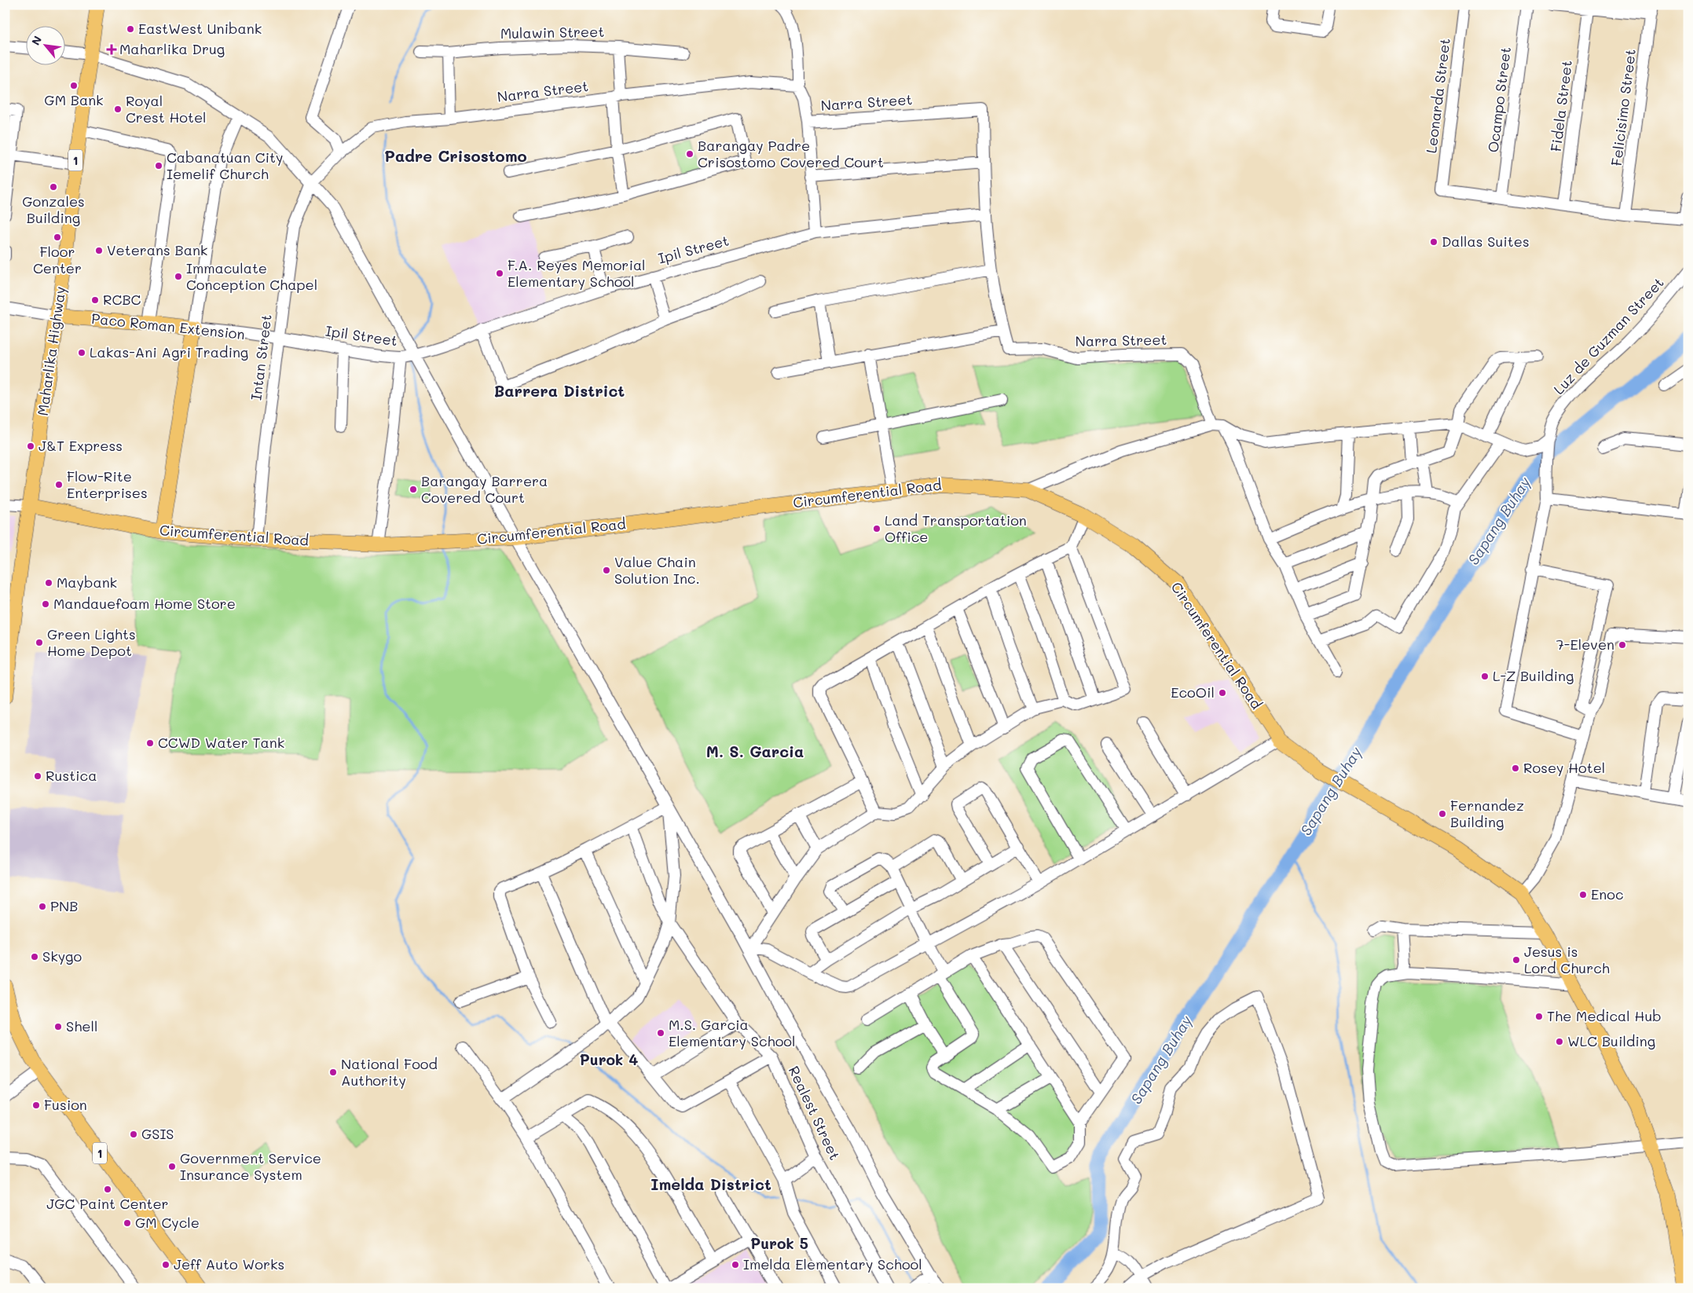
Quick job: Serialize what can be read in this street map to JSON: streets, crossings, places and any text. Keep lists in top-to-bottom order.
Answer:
{
  "streets": {
    "main road": [
      "1",
      "Paco Roman Extension",
      "Maharlika Highway",
      "Circumferential Road"
    ],
    "street": [
      "Mulawin Street",
      "Narra Street",
      "Leonarda Street",
      "Ocampo Street",
      "Fidela Street",
      "Felicisimo Street",
      "Ipil Street",
      "Luz de Guzman Street",
      "Intan Street",
      "Realest Street"
    ]
  },
  "crossings": [
    ["Narra Street", "Ipil Street"],
    ["Narra Street", "Intan Street"],
    ["Leonarda Street", "Ocampo Street"],
    ["Ipil Street", "Paco Roman Extension"],
    ["Ipil Street", "Intan Street"],
    ["Paco Roman Extension", "Maharlika Highway"],
    ["Paco Roman Extension", "Intan Street"],
    ["Maharlika Highway", "Circumferential Road"],
    ["Intan Street", "Circumferential Road"]
  ],
  "districts": [
    "Padre Crisostomo",
    "Barrera District",
    "M. S. Garcia",
    "Purok 4",
    "Imelda District",
    "Purok 5"
  ],
  "water": ["Sapang Buhay"],
  "places": {
    "other": [
      "EastWest Unibank",
      "GM Bank",
      "Royal Crest Hotel",
      "Barangay Padre Crisostomo Covered Court",
      "Cabanatuan City Iemelif Church",
      "Gonzales Building",
      "Floor Center",
      "Dallas Suites",
      "Veterans Bank",
      "F.A. Reyes Memorial Elementary School",
      "Immaculate Conception Chapel",
      "RCBC",
      "Lakas-Ani Agri Trading",
      "J&T Express",
      "Flow-Rite Enterprises",
      "Barangay Barrera Covered Court",
      "Land Transportation Office",
      "Value Chain Solution Inc.",
      "Maybank",
      "Mandauefoam Home Store",
      "Green Lights Home Depot",
      "7-Eleven",
      "L-Z Building",
      "EcoOil",
      "CCWD Water Tank",
      "Rosey Hotel",
      "Rustica",
      "Fernandez Building",
      "Enoc",
      "PNB",
      "Skygo",
      "Jesus is Lord Church",
      "The Medical Hub",
      "Shell",
      "M.S. Garcia Elementary School",
      "WLC Building",
      "National Food Authority",
      "Fusion",
      "GSIS",
      "Government Service Insurance System",
      "JGC Paint Center",
      "GM Cycle",
      "Jeff Auto Works",
      "Imelda Elementary School"
    ],
    "health": ["Maharlika Drug"]
  },
  "north": "top left"
}
